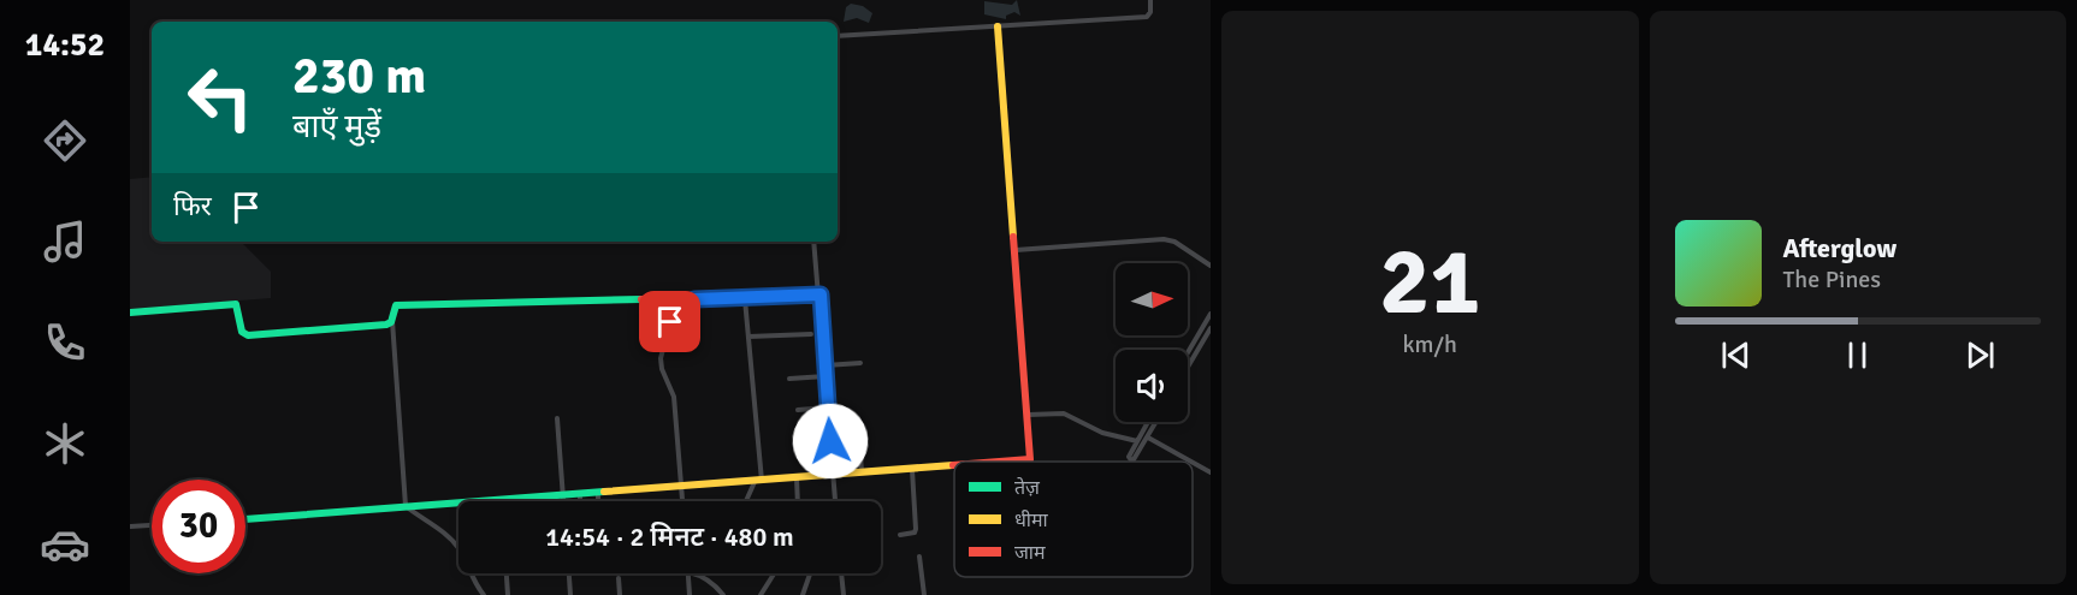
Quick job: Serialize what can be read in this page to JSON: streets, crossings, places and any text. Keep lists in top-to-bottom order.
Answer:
{
  "legend": ["तेज़", "धीमा", "जाम"],
  "north": "right",
  "page": {
    "tabs": "14:52",
    "tile": ["21", "km/h"],
    "turn": ["230 m", "बाएँ मुड़ें"],
    "then": "फिर",
    "song": ["Afterglow", "The Pines"],
    "limit": "30",
    "trip": "14:54 · 2 मिनट · 480 m"
  }
}
